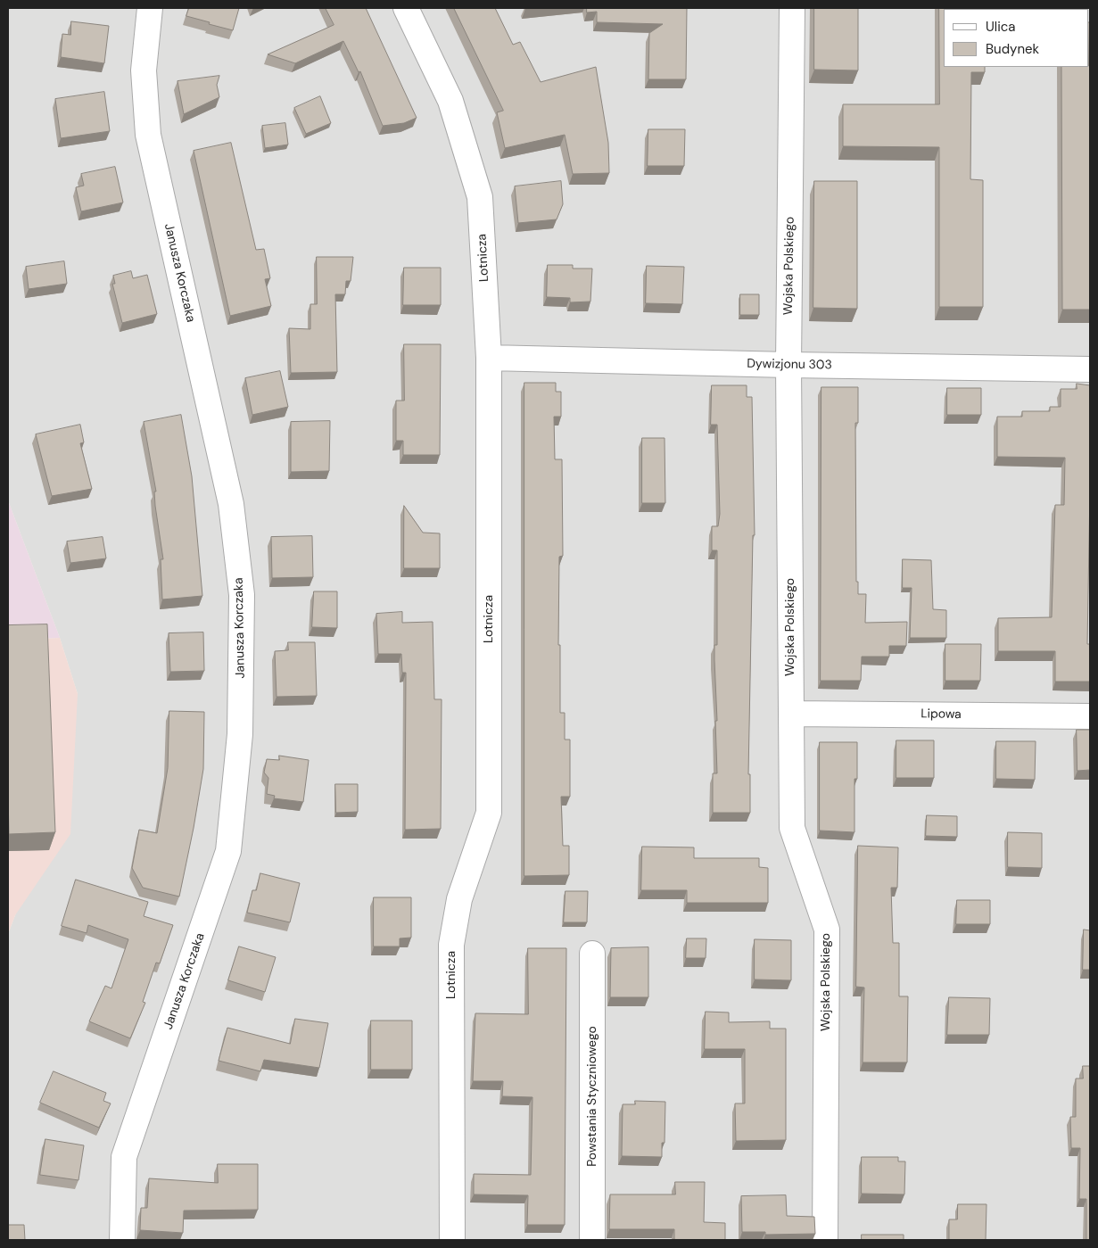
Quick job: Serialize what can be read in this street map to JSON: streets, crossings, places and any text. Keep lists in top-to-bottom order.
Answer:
{
  "streets": {
    "street": [
      "Lotnicza",
      "Wojska Polskiego",
      "Janusza Korczaka",
      "Dywizjonu 303",
      "Lipowa",
      "Powstania Styczniowego"
    ]
  },
  "crossings": [
    ["Lotnicza", "Dywizjonu 303"],
    ["Wojska Polskiego", "Dywizjonu 303"],
    ["Wojska Polskiego", "Lipowa"]
  ],
  "legend": ["Ulica", "Budynek"]
}
